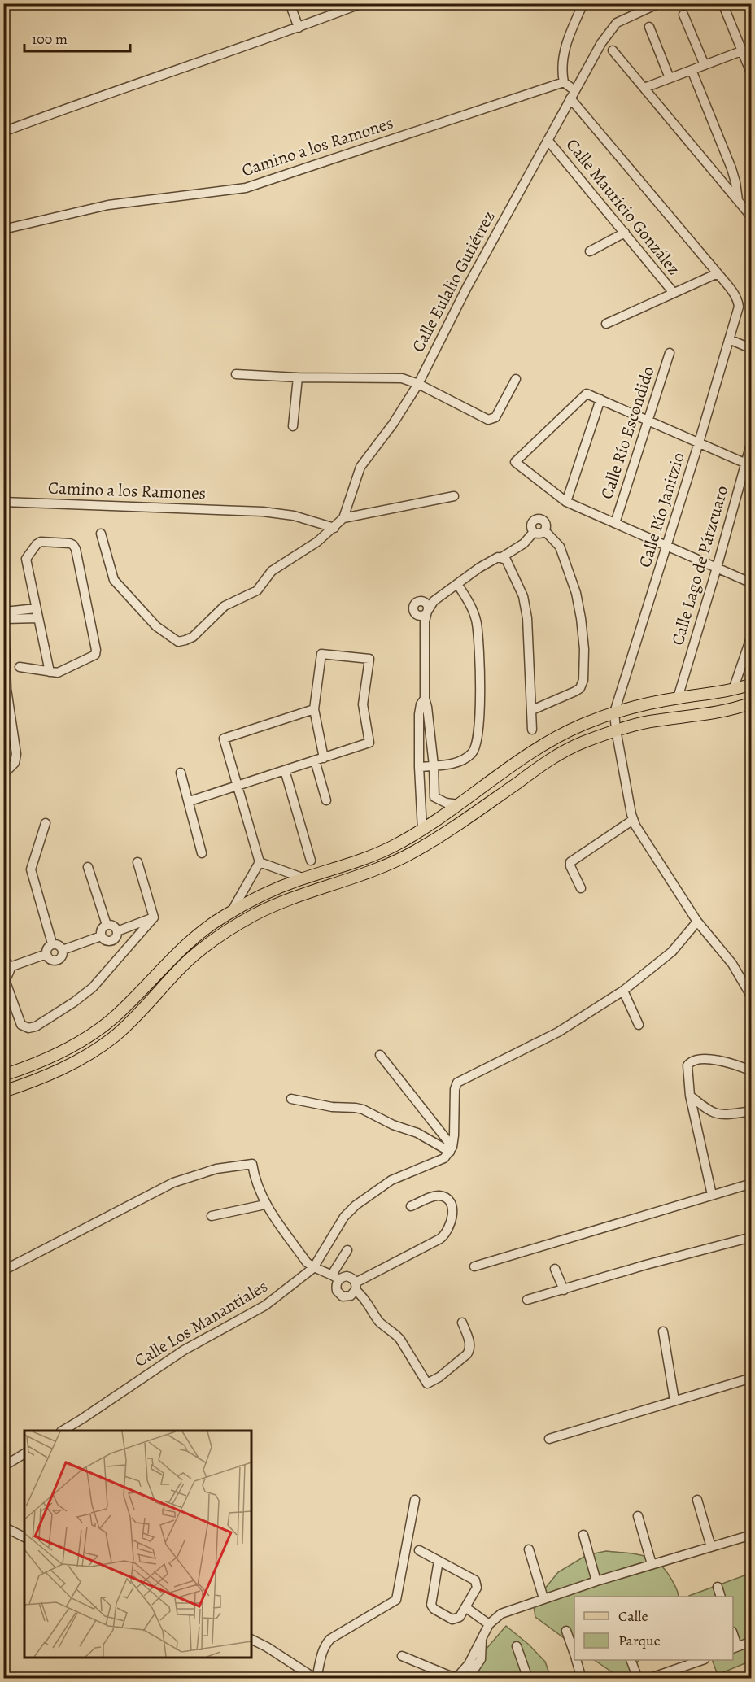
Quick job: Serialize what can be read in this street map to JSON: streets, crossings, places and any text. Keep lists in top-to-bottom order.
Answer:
{
  "streets": {
    "street": [
      "Camino a los Ramones",
      "Calle Mauricio González",
      "Calle Eulalio Gutiérrez",
      "Calle Río Escondido",
      "Calle Río Janitzio",
      "Calle Lago de Pátzcuaro",
      "Calle Los Manantiales"
    ]
  },
  "crossings": [
    ["Calle Mauricio González", "Calle Eulalio Gutiérrez"]
  ],
  "legend": ["Calle", "Parque"],
  "scale_bar": "100 m"
}
